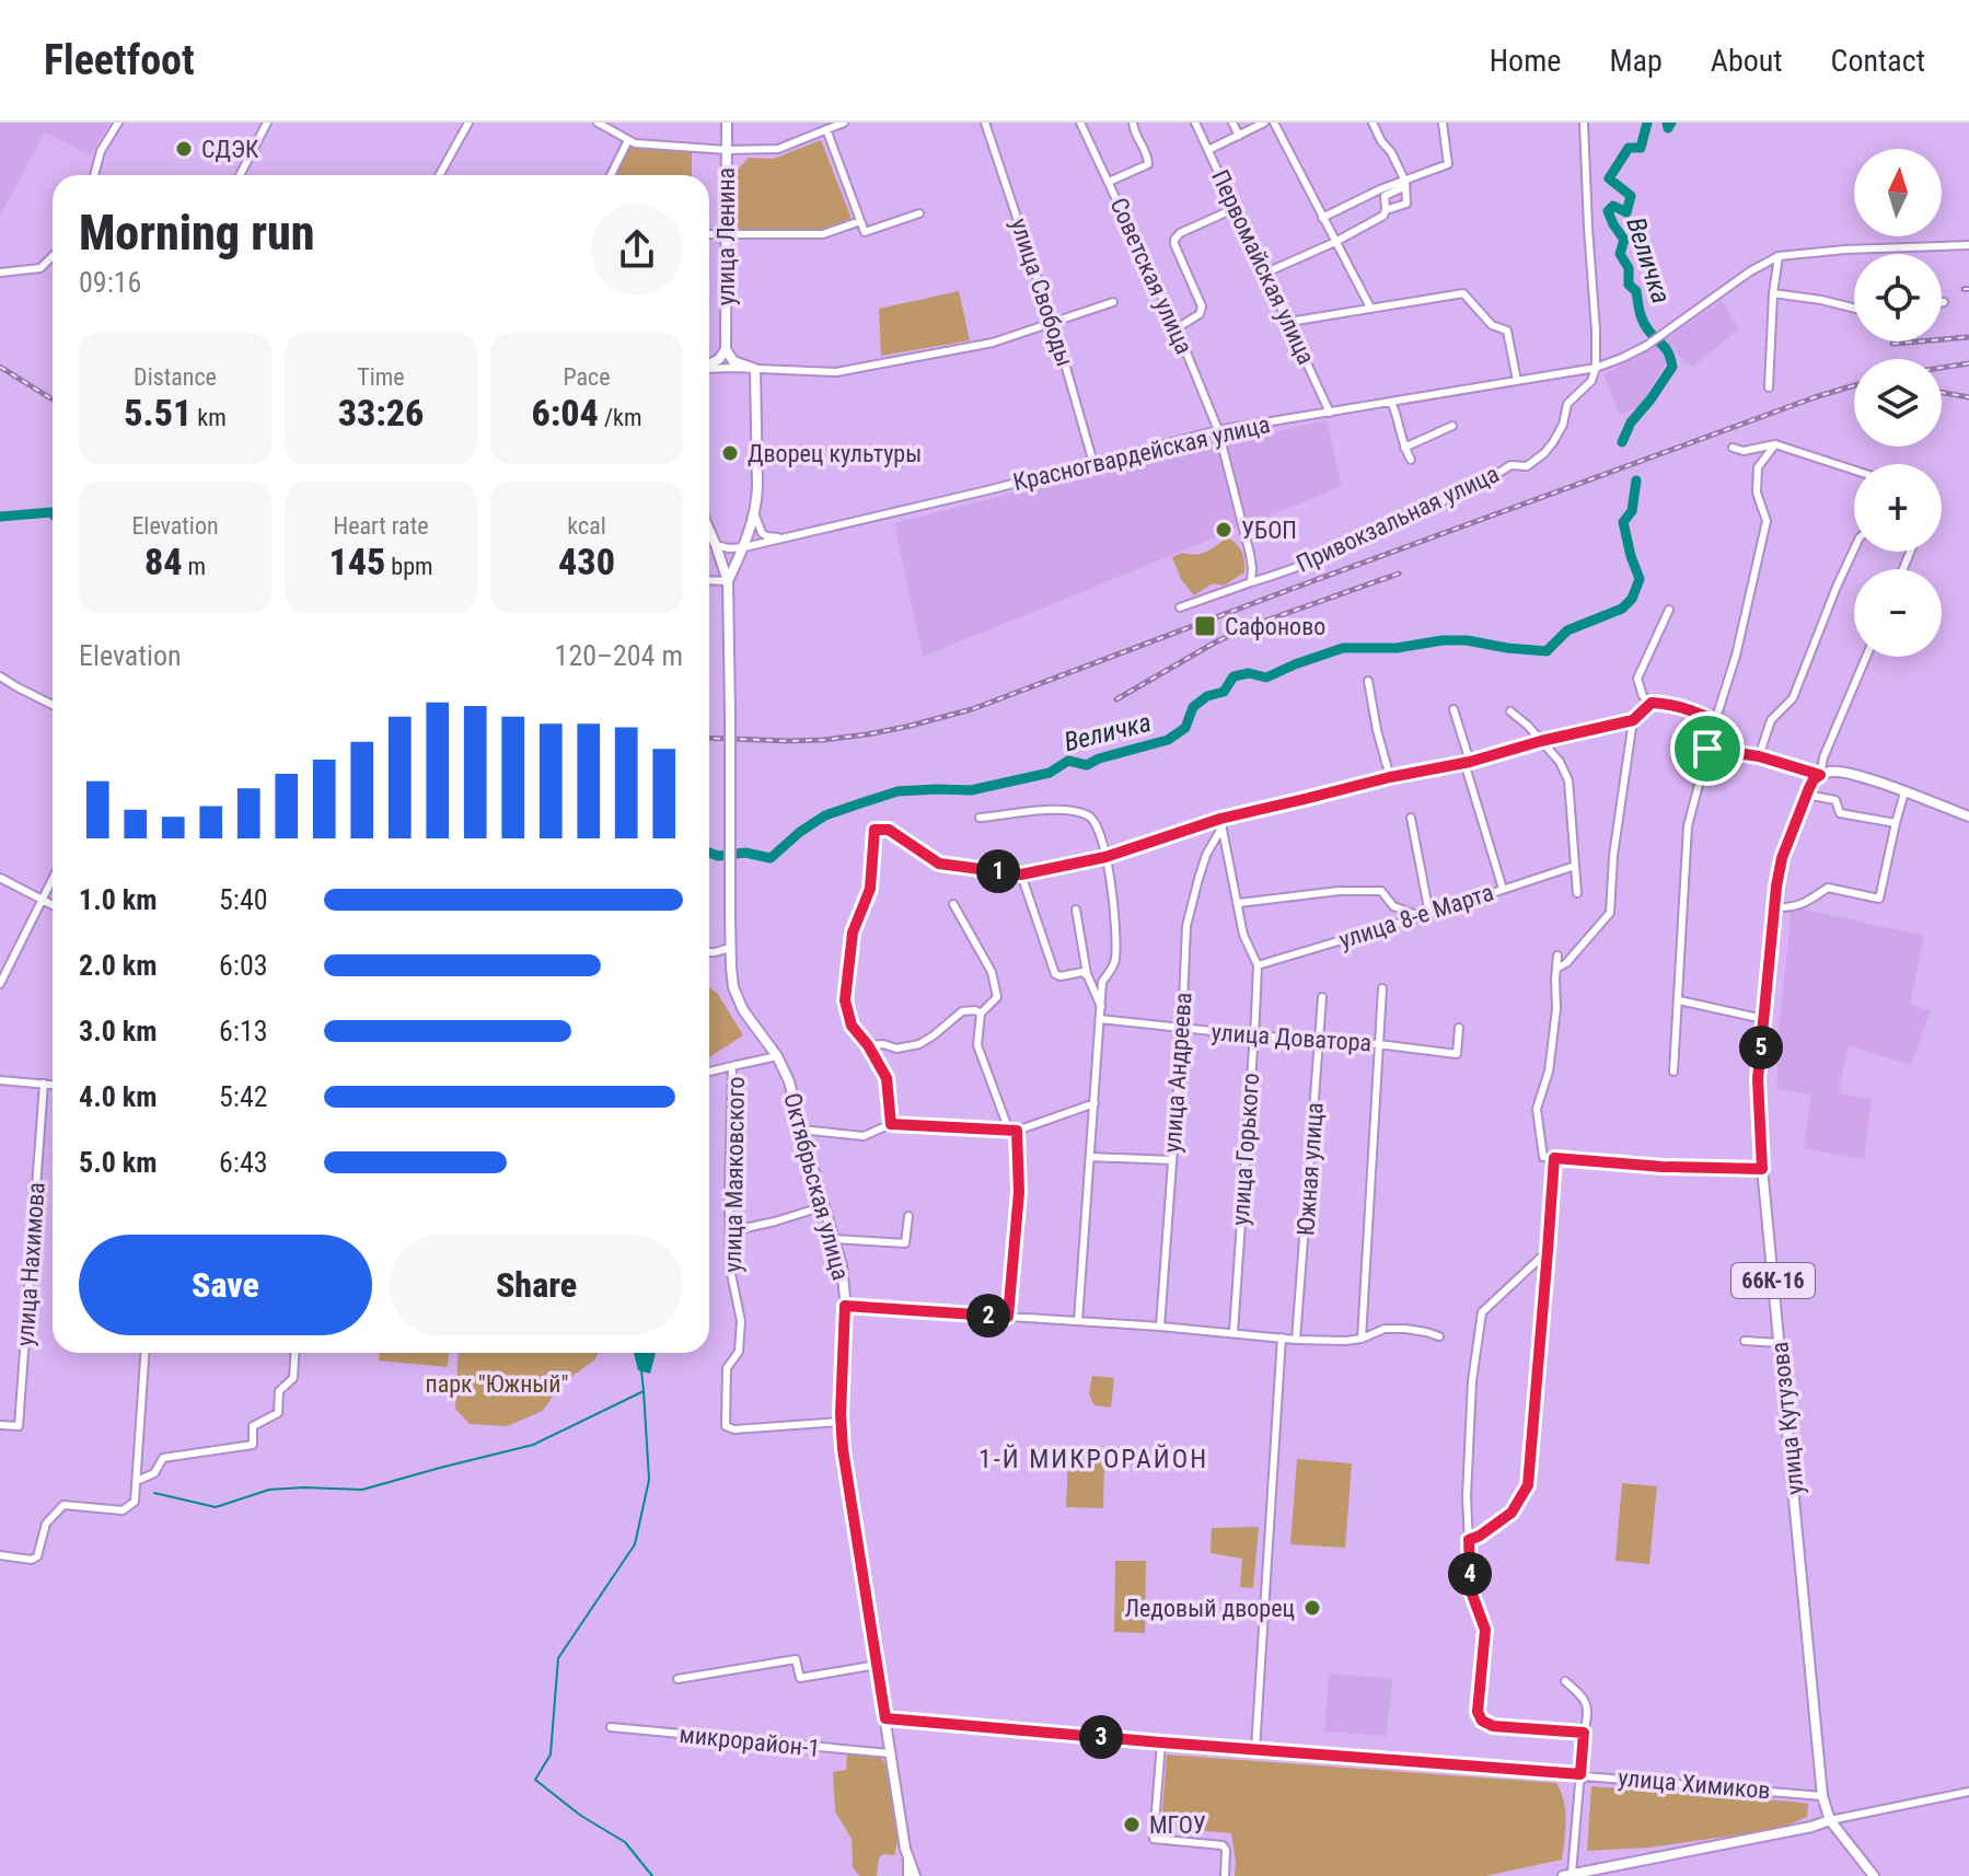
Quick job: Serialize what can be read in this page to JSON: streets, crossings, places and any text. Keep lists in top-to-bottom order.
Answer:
{
  "streets": {
    "main road": [
      "улица Ленина",
      "Октябрьская улица",
      "66К-16",
      "улица Кутузова"
    ],
    "street": [
      "Первомайская улица",
      "Советская улица",
      "улица Свободы",
      "Красногвардейская улица",
      "Привокзальная улица",
      "улица 8-е Марта",
      "улица Доватора",
      "улица Андреева",
      "улица Горького",
      "Южная улица",
      "улица Маяковского",
      "улица Нахимова",
      "микрорайон-1",
      "улица Химиков"
    ]
  },
  "crossings": [
    ["Первомайская улица", "Красногвардейская улица"],
    ["Советская улица", "Красногвардейская улица"],
    ["улица Свободы", "Красногвардейская улица"],
    ["Красногвардейская улица", "Привокзальная улица"],
    ["Красногвардейская улица", "Октябрьская улица"],
    ["улица 8-е Марта", "улица Горького"],
    ["улица Доватора", "улица Андреева"],
    ["улица Доватора", "улица Горького"],
    ["улица Доватора", "Южная улица"],
    ["улица Маяковского", "Октябрьская улица"],
    ["Октябрьская улица", "микрорайон-1"],
    ["Октябрьская улица", "улица Химиков"],
    ["66К-16", "улица Кутузова"],
    ["66К-16", "улица Химиков"],
    ["улица Кутузова", "улица Химиков"]
  ],
  "districts": ["1-Й МИКРОРАЙОН"],
  "water": ["Величка"],
  "parks": ["парк \"Южный\""],
  "places": {
    "other": [
      "СДЭК",
      "Дворец культуры",
      "УБОП",
      "Ледовый дворец",
      "МГОУ"
    ],
    "transit": ["Сафоново"]
  },
  "north": "top",
  "page": {
    "header": "Fleetfoot",
    "nav": [
      "Home",
      "Map",
      "About",
      "Contact"
    ],
    "map_buttons": ["+", "−"],
    "heading": ["Morning run", "09:16"],
    "stats": [
      ["Distance", "5.51 km"],
      ["Time", "33:26"],
      ["Pace", "6:04 /km"],
      ["Elevation", "84 m"],
      ["Heart rate", "145 bpm"],
      ["kcal", "430"]
    ],
    "chart": ["Elevation", "120–204 m"],
    "pins": [
      "1",
      "5",
      "2",
      "4",
      "3"
    ],
    "list": [
      {
        "name": "1.0 km",
        "note": "5:40"
      },
      {
        "name": "2.0 km",
        "note": "6:03"
      },
      {
        "name": "3.0 km",
        "note": "6:13"
      },
      {
        "name": "4.0 km",
        "note": "5:42"
      },
      {
        "name": "5.0 km",
        "note": "6:43"
      }
    ],
    "buttons": ["Save", "Share"]
  }
}
